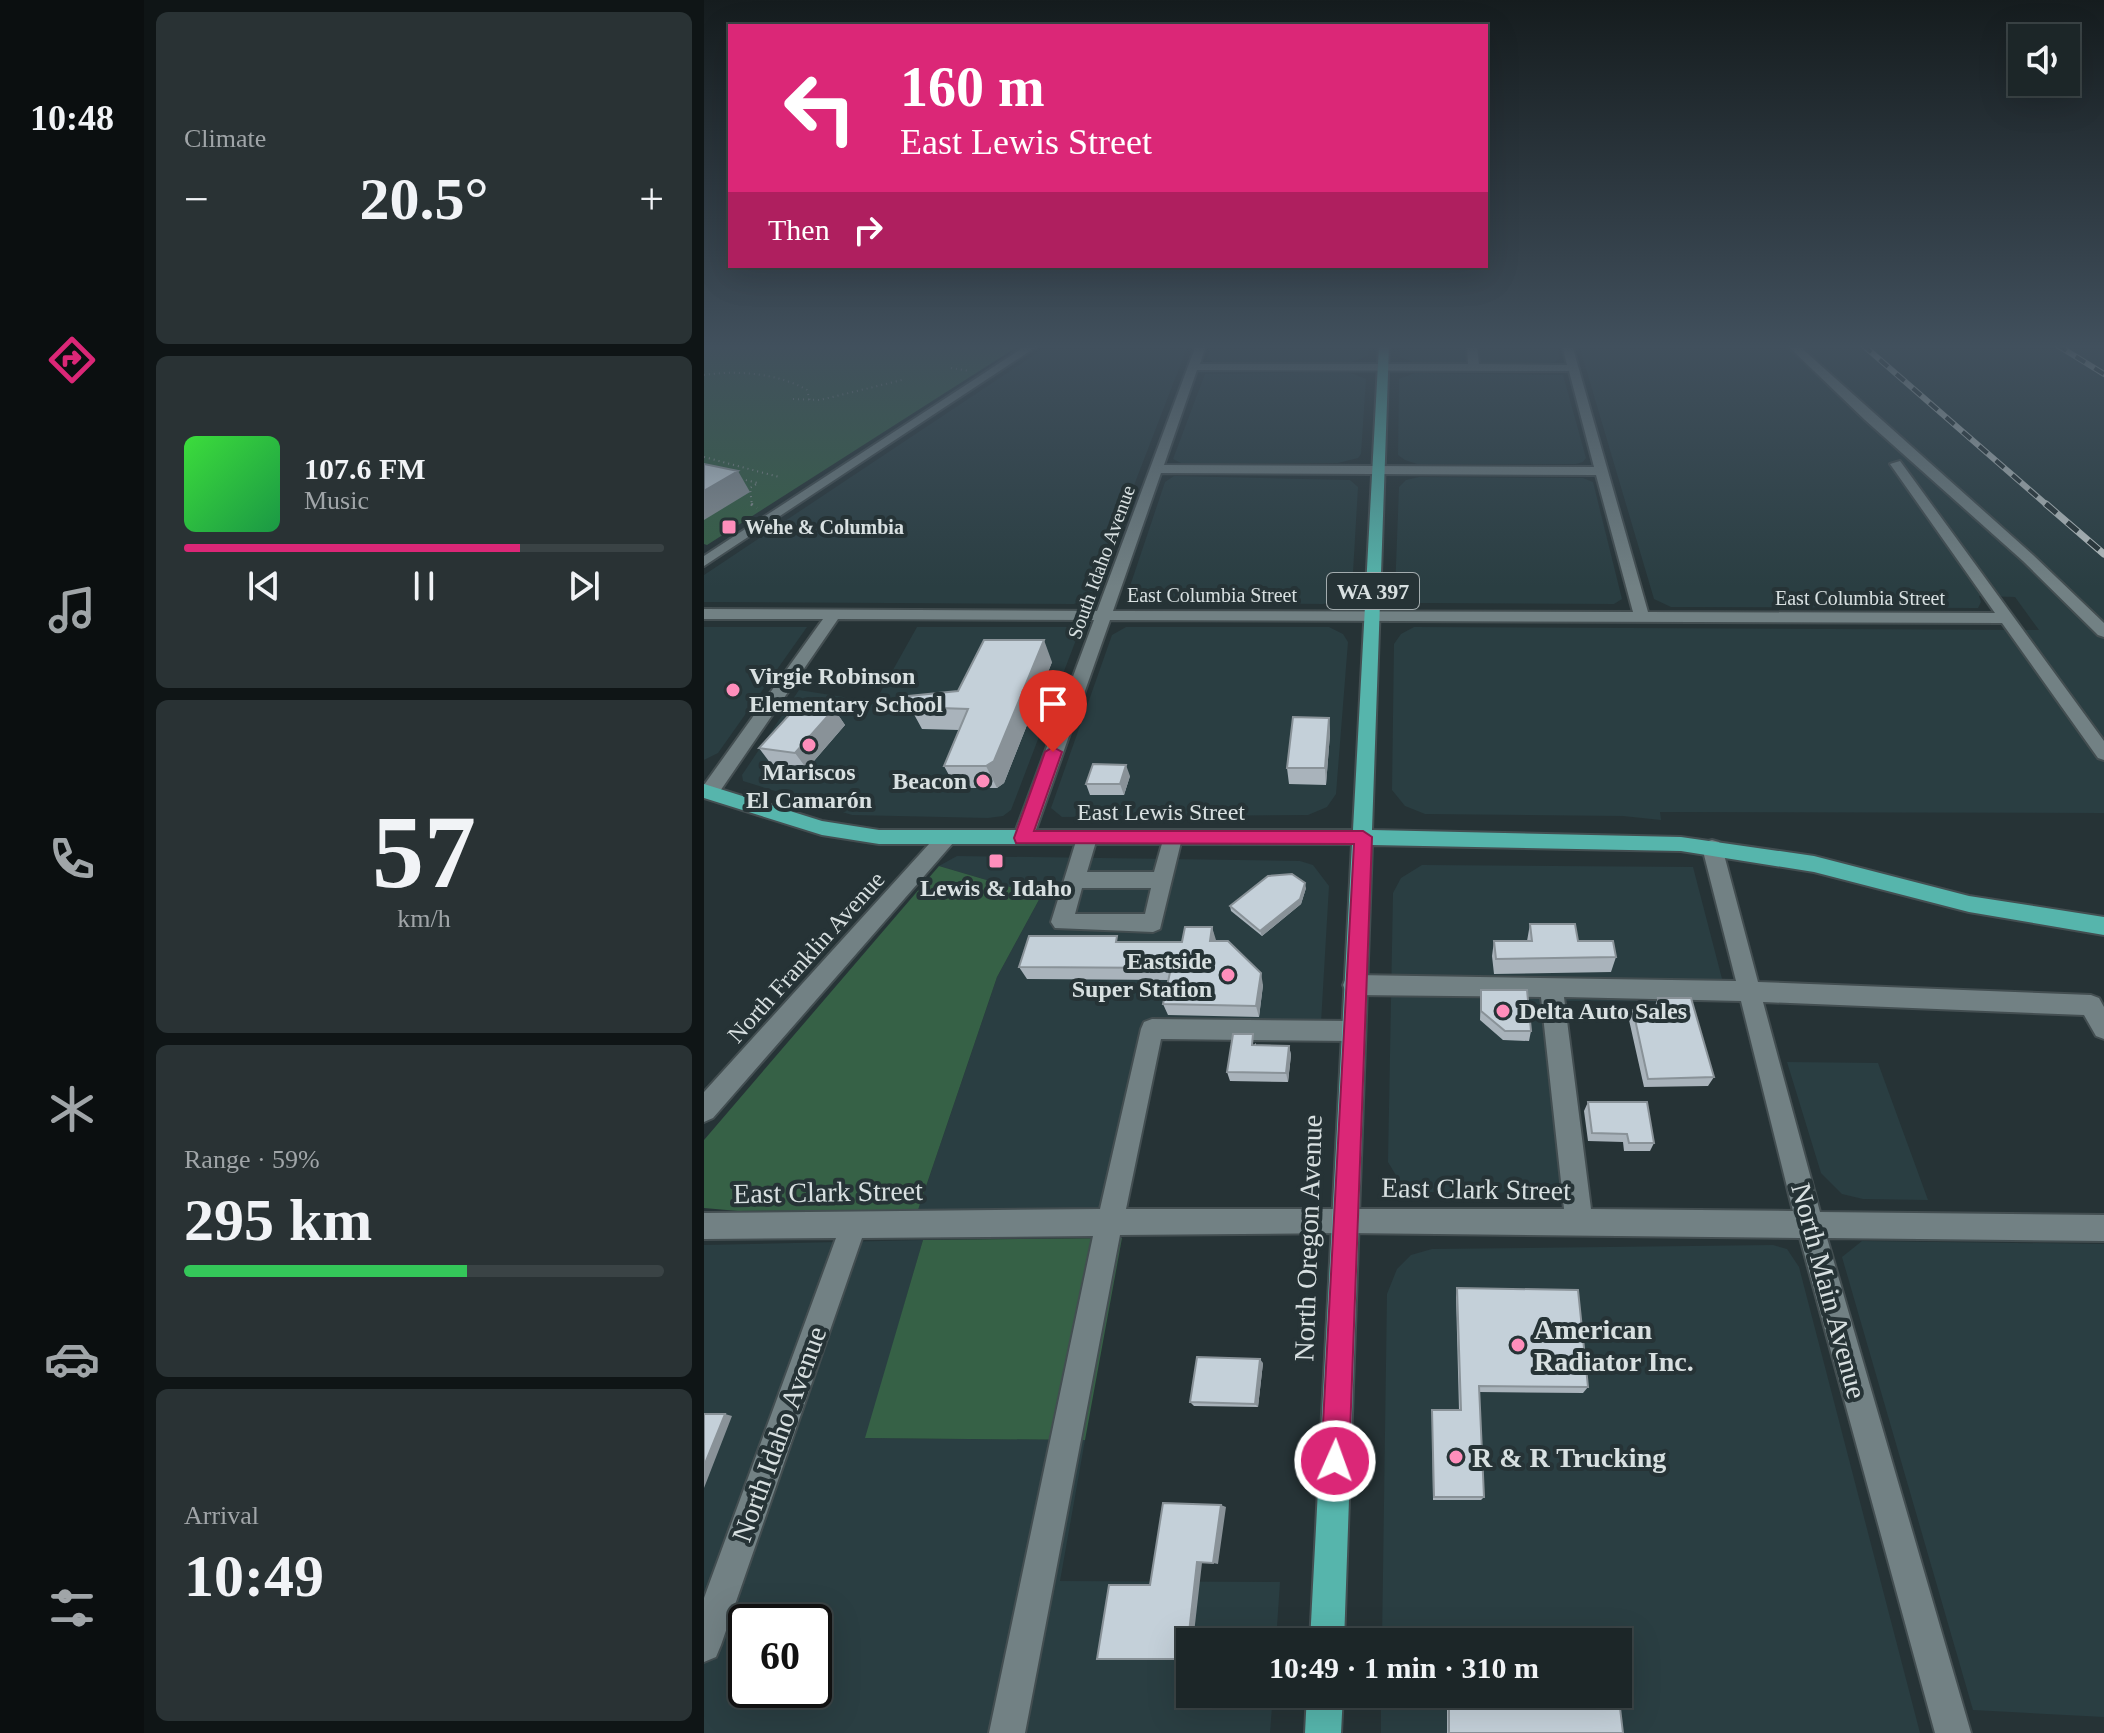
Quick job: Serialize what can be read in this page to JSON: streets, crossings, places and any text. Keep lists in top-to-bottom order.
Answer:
{
  "streets": {
    "main road": ["WA 397", "East Lewis Street", "North Oregon Avenue"],
    "street": [
      "South Idaho Avenue",
      "East Columbia Street",
      "North Franklin Avenue",
      "East Clark Street",
      "North Main Avenue",
      "North Idaho Avenue"
    ]
  },
  "crossings": [
    ["South Idaho Avenue", "East Columbia Street"],
    ["South Idaho Avenue", "East Lewis Street"],
    ["WA 397", "East Columbia Street"],
    ["WA 397", "East Lewis Street"],
    ["WA 397", "North Oregon Avenue"],
    ["East Lewis Street", "North Franklin Avenue"],
    ["East Lewis Street", "North Oregon Avenue"],
    ["East Lewis Street", "North Main Avenue"],
    ["East Clark Street", "North Oregon Avenue"],
    ["East Clark Street", "North Main Avenue"],
    ["East Clark Street", "North Idaho Avenue"]
  ],
  "places": {
    "transit": ["Wehe & Columbia", "Lewis & Idaho"],
    "other": [
      "Virgie Robinson Elementary School",
      "Mariscos El Camarón",
      "Beacon",
      "Eastside Super Station",
      "Delta Auto Sales",
      "American Radiator Inc.",
      "R & R Trucking"
    ]
  },
  "page": {
    "tabs": "10:48",
    "tile": [
      "Climate",
      ["57", "km/h"],
      ["Range · 59%", "295 km"],
      ["Arrival", "10:49"]
    ],
    "turn": ["160 m", "East Lewis Street"],
    "heat": ["−", "20.5°", "+"],
    "then": "Then",
    "song": ["107.6 FM", "Music"],
    "limit": "60",
    "trip": "10:49 · 1 min · 310 m"
  }
}
